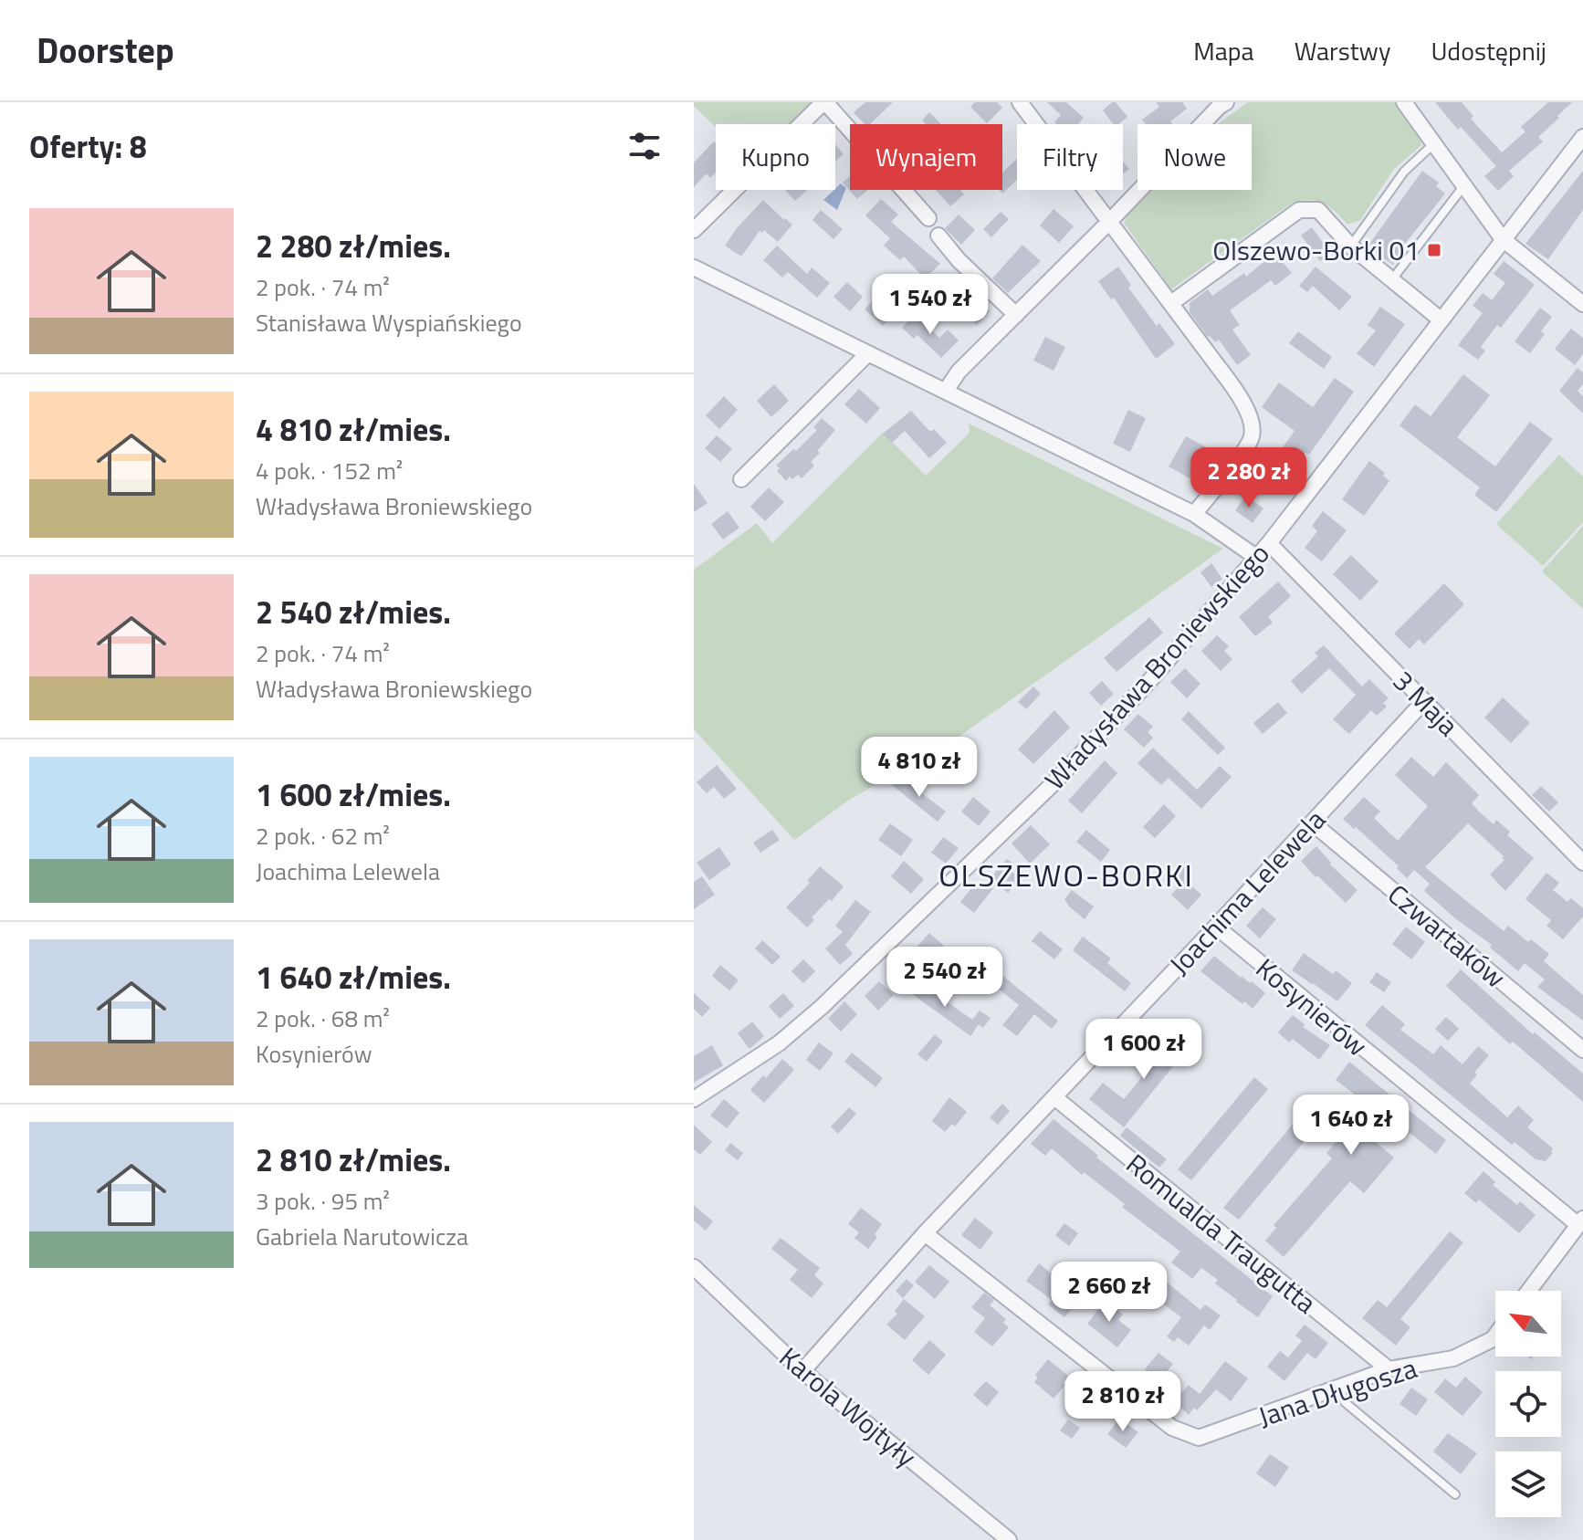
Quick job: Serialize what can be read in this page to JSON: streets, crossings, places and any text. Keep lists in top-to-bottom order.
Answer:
{
  "streets": {
    "street": [
      "Władysława Broniewskiego",
      "3 Maja",
      "Joachima Lelewela",
      "Czwartaków",
      "Kosynierów",
      "Romualda Traugutta",
      "Jana Długosza",
      "Karola Wojtyły"
    ]
  },
  "crossings": [
    ["Władysława Broniewskiego", "3 Maja"],
    ["3 Maja", "Joachima Lelewela"],
    ["Joachima Lelewela", "Czwartaków"],
    ["Joachima Lelewela", "Kosynierów"],
    ["Joachima Lelewela", "Romualda Traugutta"],
    ["Joachima Lelewela", "Jana Długosza"],
    ["Joachima Lelewela", "Karola Wojtyły"],
    ["Romualda Traugutta", "Jana Długosza"]
  ],
  "districts": ["OLSZEWO-BORKI"],
  "places": {
    "transit": ["Olszewo-Borki 01"]
  },
  "north": "top left",
  "page": {
    "header": "Doorstep",
    "nav": ["Mapa", "Warstwy", "Udostępnij"],
    "heading": "Oferty: 8",
    "chip": [
      "Kupno",
      "Wynajem",
      "Filtry",
      "Nowe"
    ],
    "list": [
      {
        "name": "2 280 zł/mies.",
        "note": "2 pok. · 74 m² · Stanisława Wyspiańskiego"
      },
      {
        "name": "4 810 zł/mies.",
        "note": "4 pok. · 152 m² · Władysława Broniewskiego"
      },
      {
        "name": "2 540 zł/mies.",
        "note": "2 pok. · 74 m² · Władysława Broniewskiego"
      },
      {
        "name": "1 600 zł/mies.",
        "note": "2 pok. · 62 m² · Joachima Lelewela"
      },
      {
        "name": "1 640 zł/mies.",
        "note": "2 pok. · 68 m² · Kosynierów"
      },
      {
        "name": "2 810 zł/mies.",
        "note": "3 pok. · 95 m² · Gabriela Narutowicza"
      }
    ],
    "price": [
      "1 540 zł",
      "2 280 zł",
      "4 810 zł",
      "2 540 zł",
      "1 600 zł",
      "1 640 zł",
      "2 660 zł",
      "2 810 zł"
    ]
  }
}
